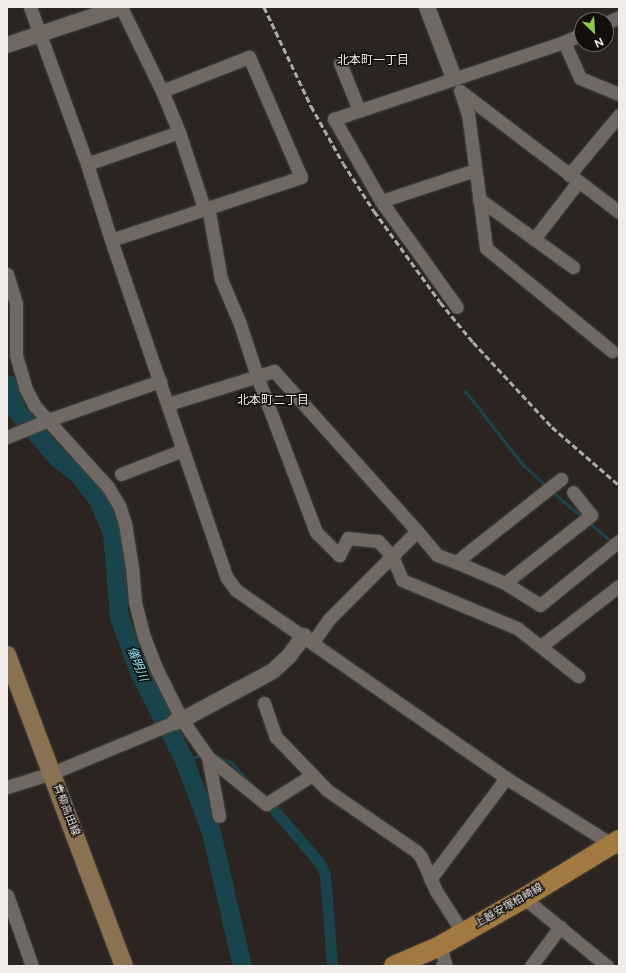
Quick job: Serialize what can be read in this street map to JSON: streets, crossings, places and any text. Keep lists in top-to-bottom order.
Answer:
{
  "streets": {
    "main road": ["青柳高田線", "上越安塚柏崎線"]
  },
  "districts": ["北本町一丁目", "北本町二丁目"],
  "water": ["儀明川"],
  "north": "bottom right"
}
